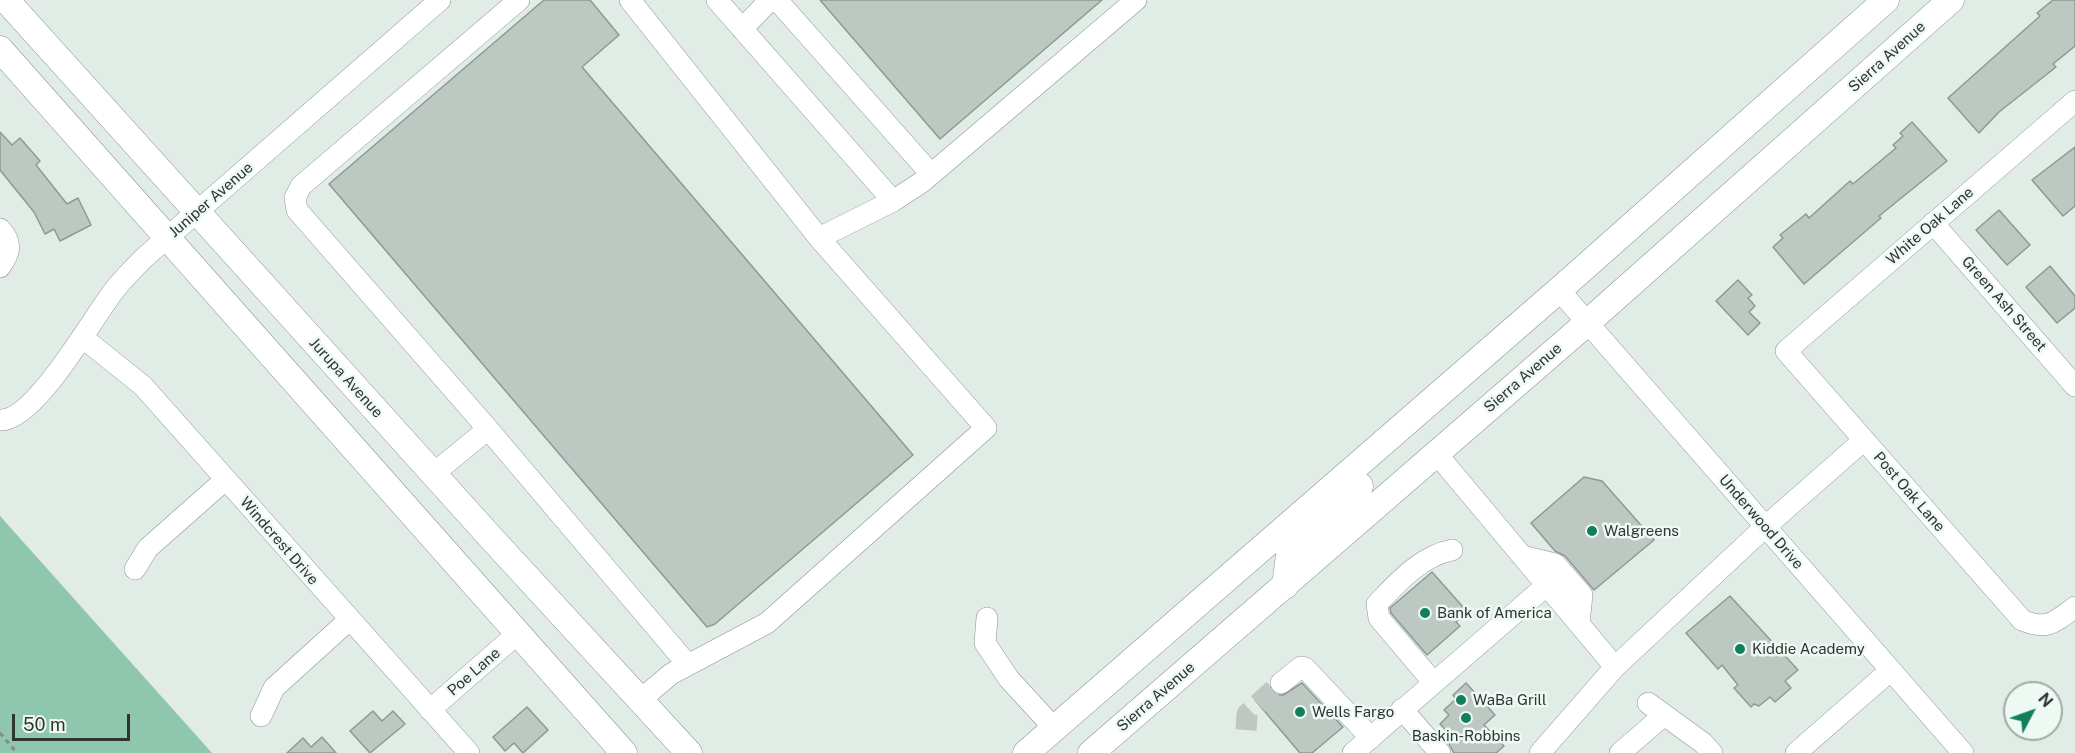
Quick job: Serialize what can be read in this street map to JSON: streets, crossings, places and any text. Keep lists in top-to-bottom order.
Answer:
{
  "streets": {
    "main road": ["Sierra Avenue", "Jurupa Avenue"],
    "street": [
      "Juniper Avenue",
      "White Oak Lane",
      "Green Ash Street",
      "Post Oak Lane",
      "Underwood Drive",
      "Windcrest Drive",
      "Poe Lane"
    ]
  },
  "crossings": [
    ["Sierra Avenue", "Underwood Drive"],
    ["Juniper Avenue", "Jurupa Avenue"],
    ["Juniper Avenue", "Windcrest Drive"],
    ["White Oak Lane", "Green Ash Street"],
    ["White Oak Lane", "Post Oak Lane"],
    ["Windcrest Drive", "Poe Lane"]
  ],
  "places": [
    "Walgreens",
    "Bank of America",
    "Kiddie Academy",
    "WaBa Grill",
    "Wells Fargo",
    "Baskin-Robbins"
  ],
  "scale_bar": "50 m",
  "north": "top right"
}
